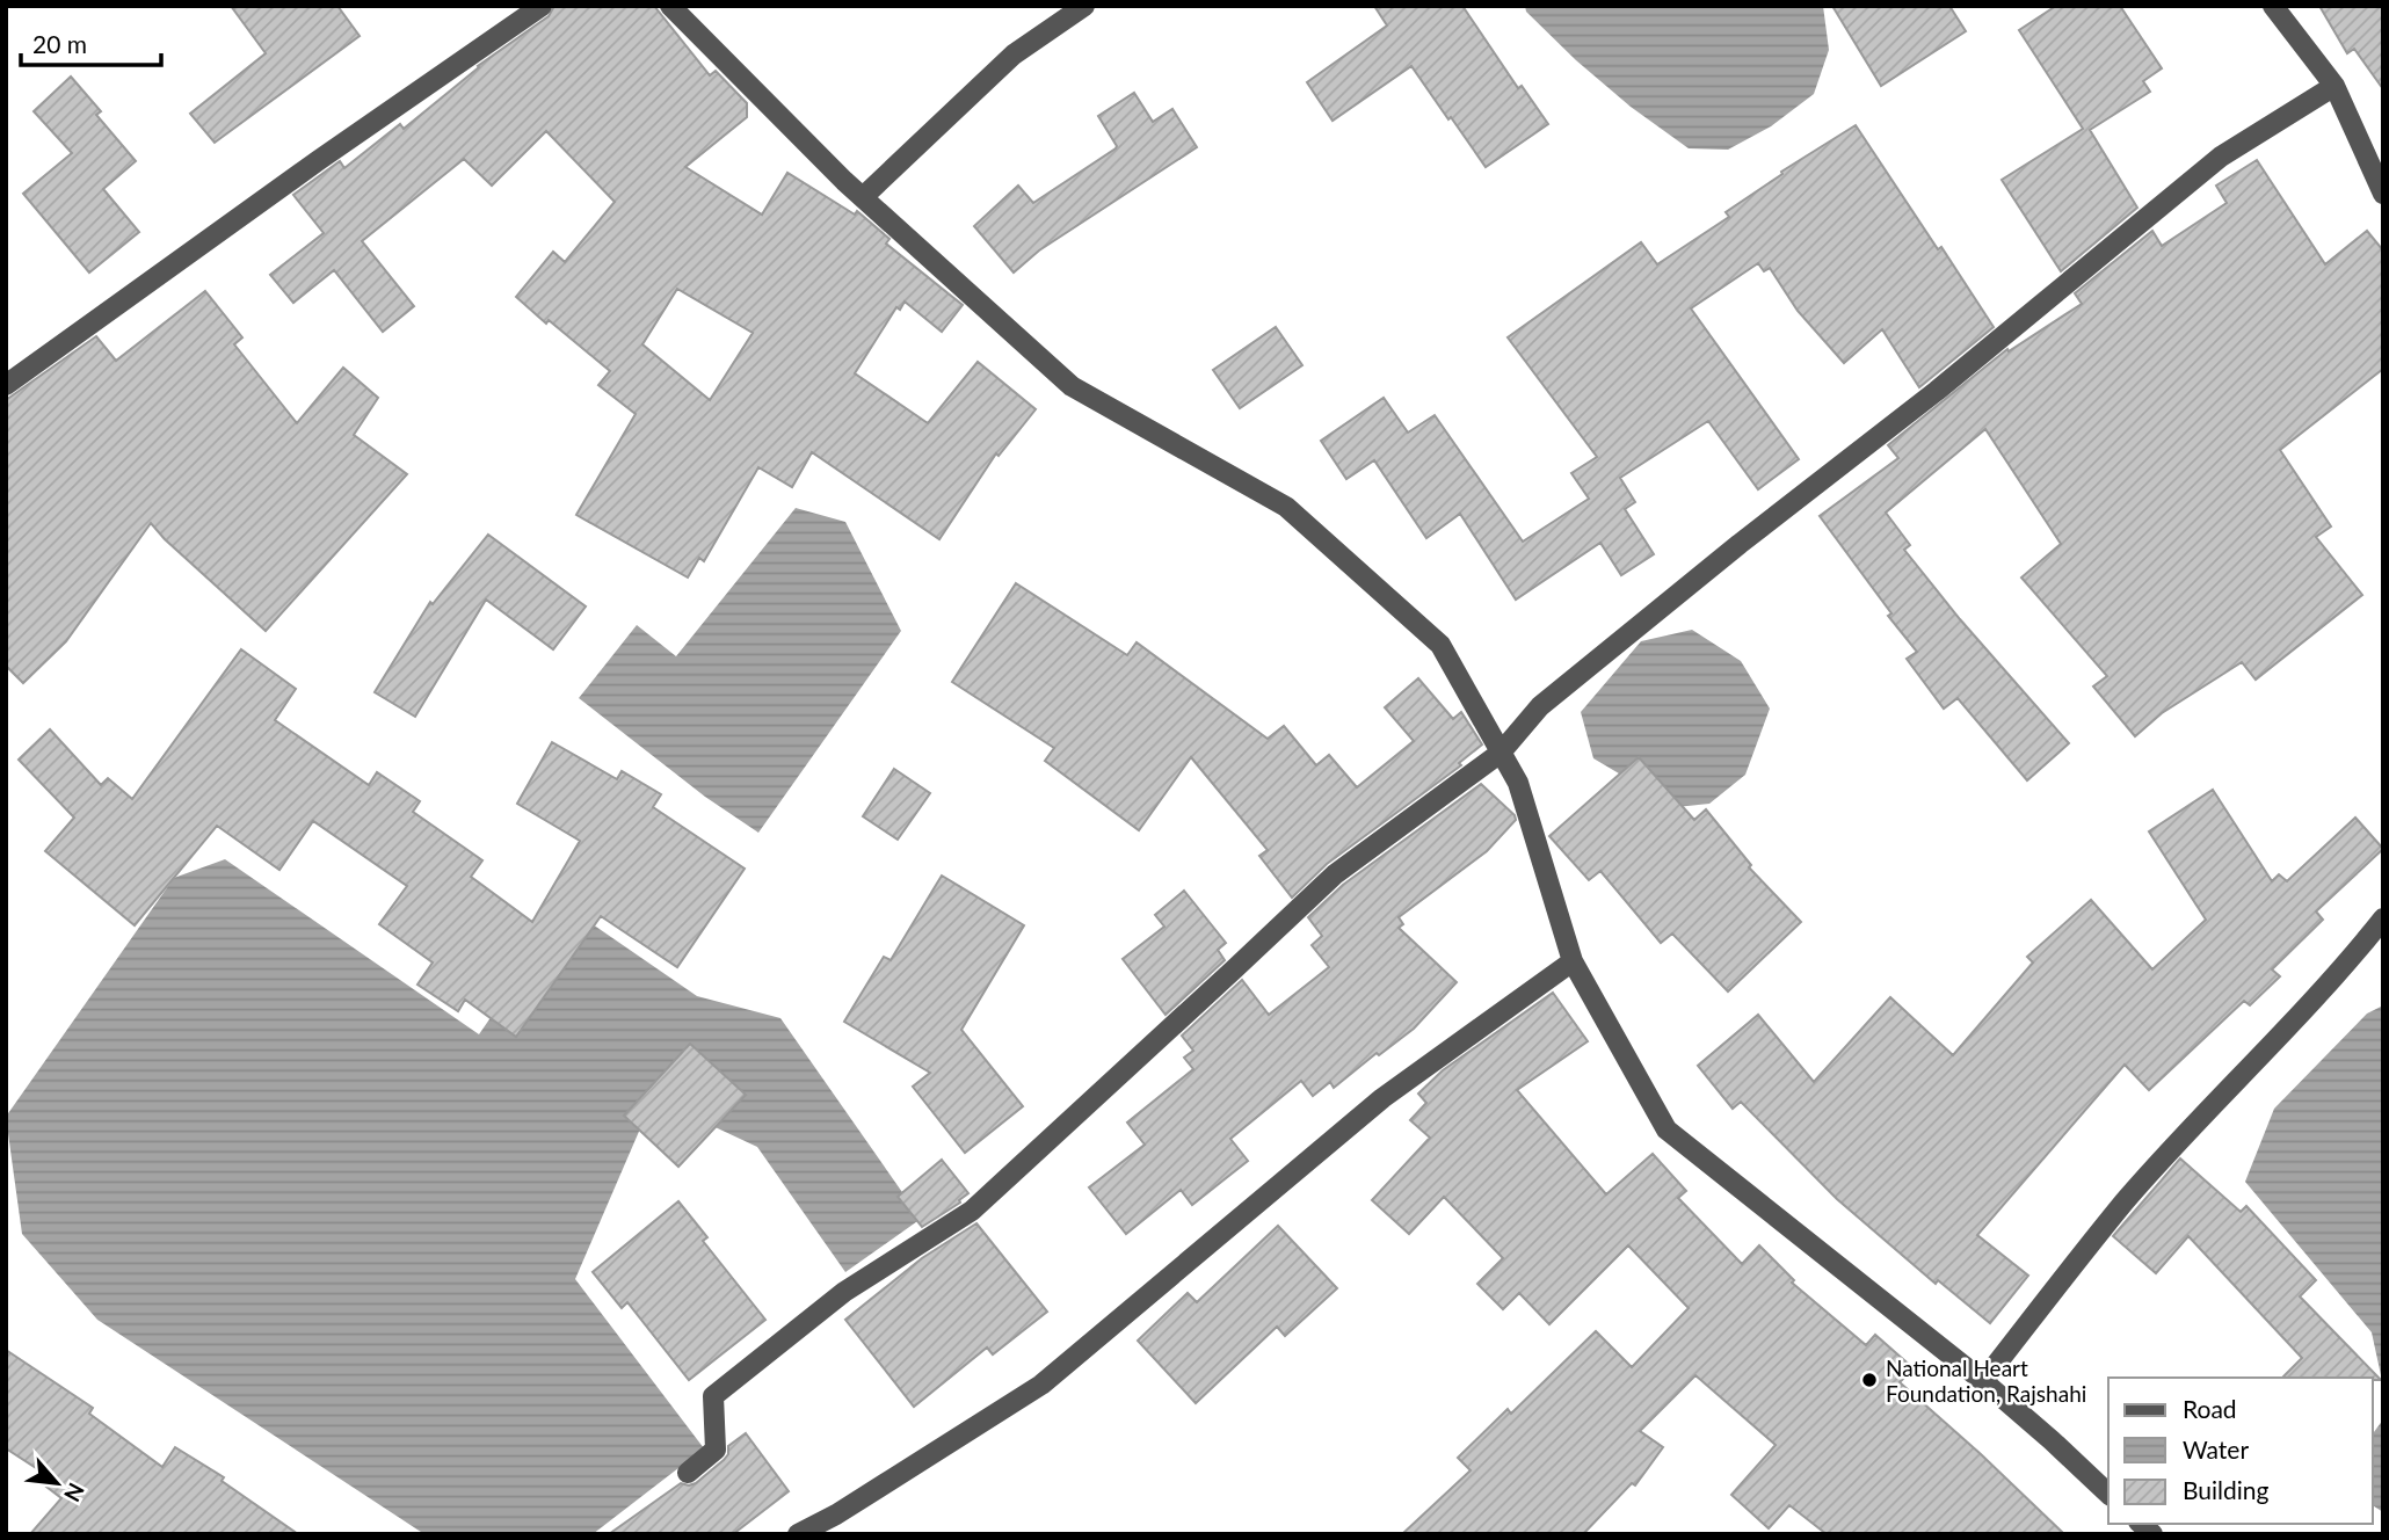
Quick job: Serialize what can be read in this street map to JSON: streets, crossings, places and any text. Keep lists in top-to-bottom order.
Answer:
{
  "places": ["National Heart Foundation, Rajshahi"],
  "legend": ["Road", "Water", "Building"],
  "scale_bar": "20 m",
  "north": "bottom right"
}
